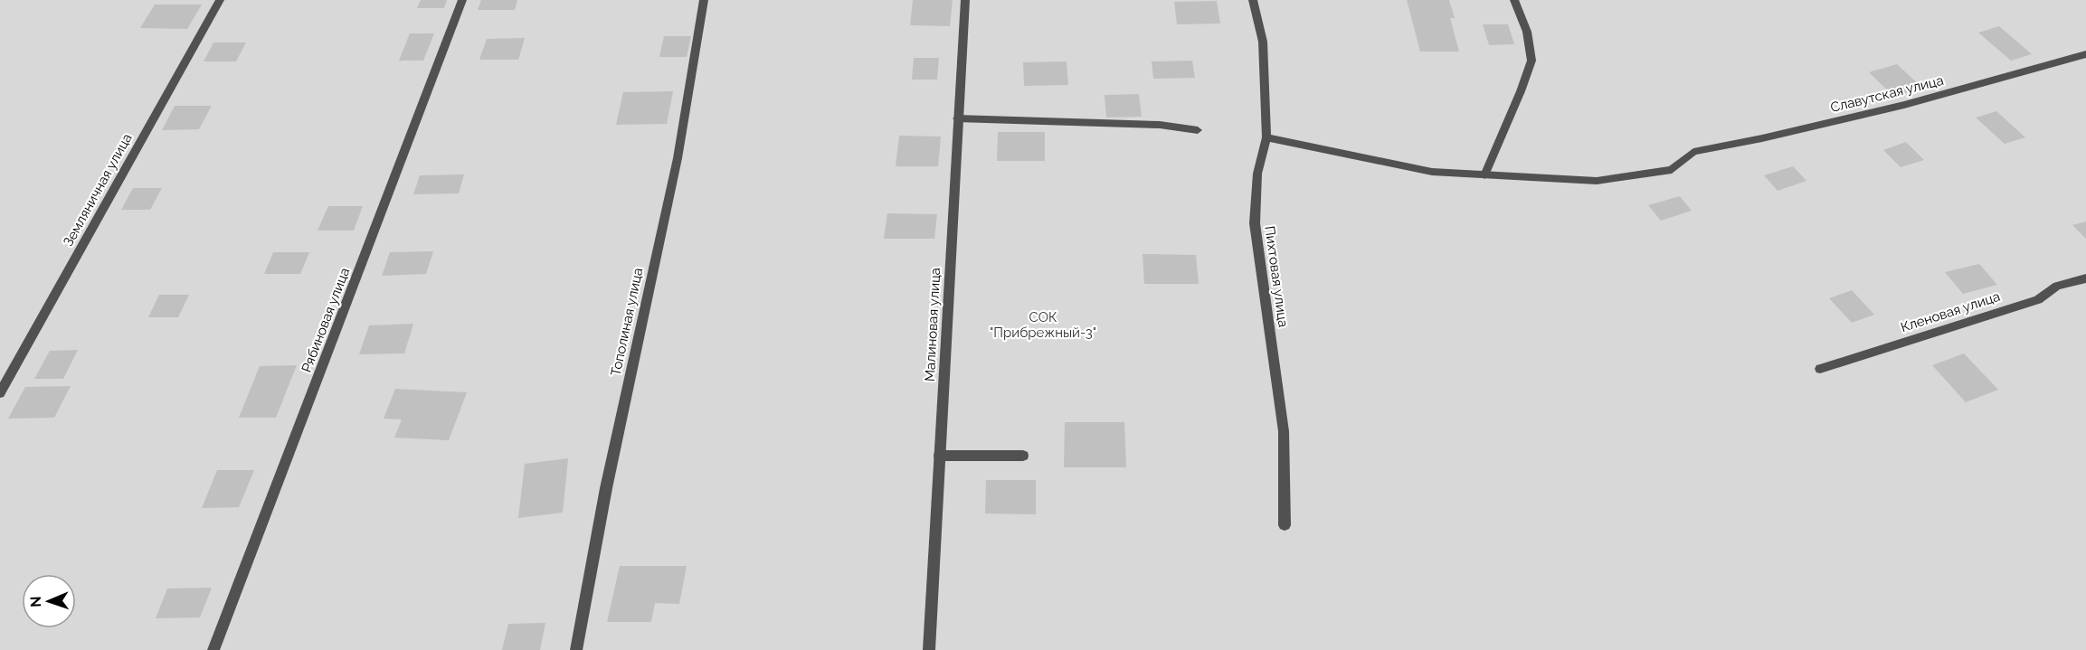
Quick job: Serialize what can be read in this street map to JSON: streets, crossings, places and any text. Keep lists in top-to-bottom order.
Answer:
{
  "streets": {
    "street": [
      "Славутская улица",
      "Земляничная улица",
      "Пихтовая улица",
      "Кленовая улица",
      "Рябиновая улица",
      "Тополиная улица",
      "Малиновая улица"
    ]
  },
  "parks": ["СОК \"Прибрежный-3\""],
  "north": "left"
}
